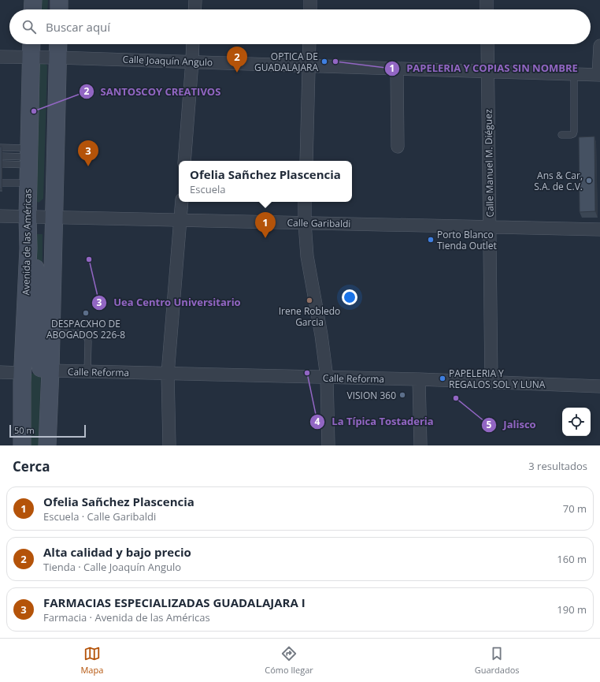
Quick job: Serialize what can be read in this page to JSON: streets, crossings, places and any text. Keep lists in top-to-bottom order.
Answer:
{
  "streets": {
    "main road": ["Avenida de las Américas"],
    "street": [
      "Calle Joaquín Angulo",
      "Calle Manuel M. Diéguez",
      "Calle Garibaldi",
      "Calle Reforma"
    ]
  },
  "crossings": [
    ["Calle Joaquín Angulo", "Calle Manuel M. Diéguez"],
    ["Calle Joaquín Angulo", "Avenida de las Américas"],
    ["Calle Manuel M. Diéguez", "Calle Garibaldi"],
    ["Calle Manuel M. Diéguez", "Calle Reforma"],
    ["Calle Garibaldi", "Avenida de las Américas"]
  ],
  "places": [
    "OPTICA DE GUADALAJARA",
    "PAPELERIA Y COPIAS SIN NOMBRE",
    "SANTOSCOY CREATIVOS",
    "Ans & Car, S.A. de C.V.",
    "Porto Blanco Tienda Outlet",
    "Uea Centro Universitario",
    "Irene Robledo Garcia",
    "DESPACXHO DE ABOGADOS 226-8",
    "La Típica Tostaderia",
    "PAPELERIA Y REGALOS SOL Y LUNA",
    "VISION 360",
    "Jalisco"
  ],
  "scale_bar": "50 m",
  "page": {
    "search": "Buscar aquí",
    "pins": ["2", "3", "1"],
    "popup": ["Ofelia Sañchez Plascencia", "Escuela"],
    "scale": "50 m",
    "heading": ["Cerca", "3 resultados"],
    "list": [
      {
        "mark": "1",
        "name": "Ofelia Sañchez Plascencia",
        "note": "Escuela · Calle Garibaldi",
        "value": "70 m"
      },
      {
        "mark": "2",
        "name": "Alta calidad y bajo precio",
        "note": "Tienda · Calle Joaquín Angulo",
        "value": "160 m"
      },
      {
        "mark": "3",
        "name": "FARMACIAS ESPECIALIZADAS GUADALAJARA I",
        "note": "Farmacia · Avenida de las Américas",
        "value": "190 m"
      }
    ],
    "nav": ["Mapa", "Cómo llegar", "Guardados"]
  }
}
